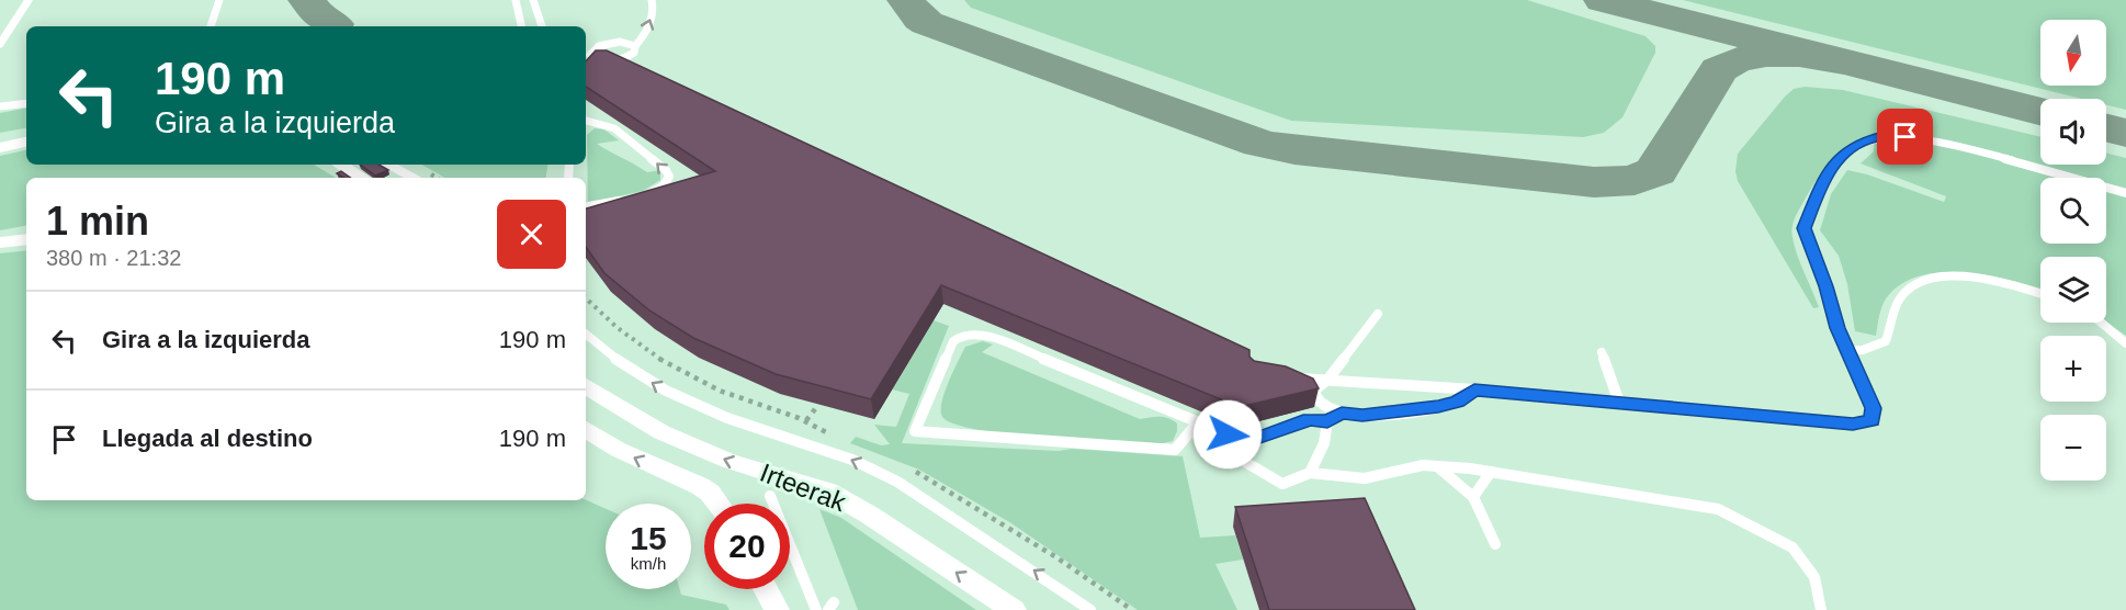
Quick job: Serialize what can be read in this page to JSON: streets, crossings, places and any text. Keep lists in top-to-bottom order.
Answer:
{
  "streets": {
    "street": ["Irteerak"]
  },
  "north": "bottom",
  "page": {
    "map_buttons": ["+", "−"],
    "turn": ["190 m", "Gira a la izquierda"],
    "heading": ["1 min", "380 m · 21:32"],
    "list": [
      {
        "name": "Gira a la izquierda",
        "value": "190 m"
      },
      {
        "name": "Llegada al destino",
        "value": "190 m"
      }
    ],
    "speed": "15 km/h",
    "limit": "20"
  }
}
